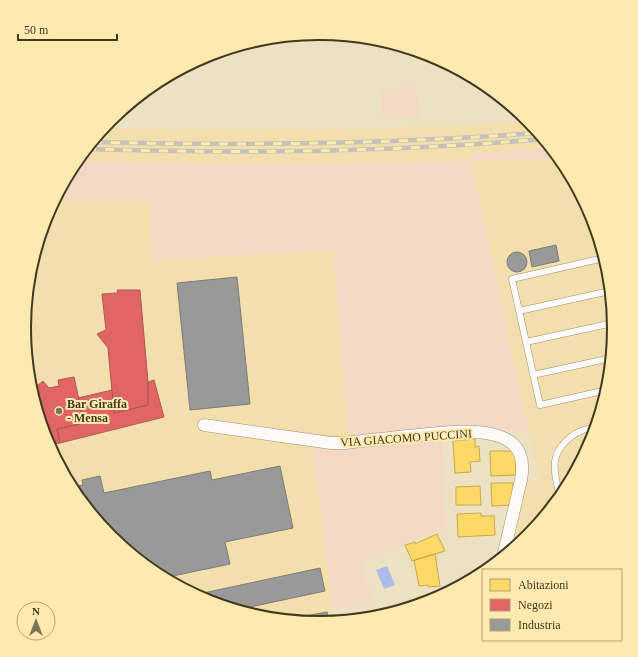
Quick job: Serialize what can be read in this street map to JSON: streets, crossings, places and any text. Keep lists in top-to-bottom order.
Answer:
{
  "streets": {
    "street": ["VIA GIACOMO PUCCINI"]
  },
  "places": ["Bar Giraffa - Mensa"],
  "legend": ["Abitazioni", "Negozi", "Industria"],
  "scale_bar": "50 m",
  "north": "top"
}
